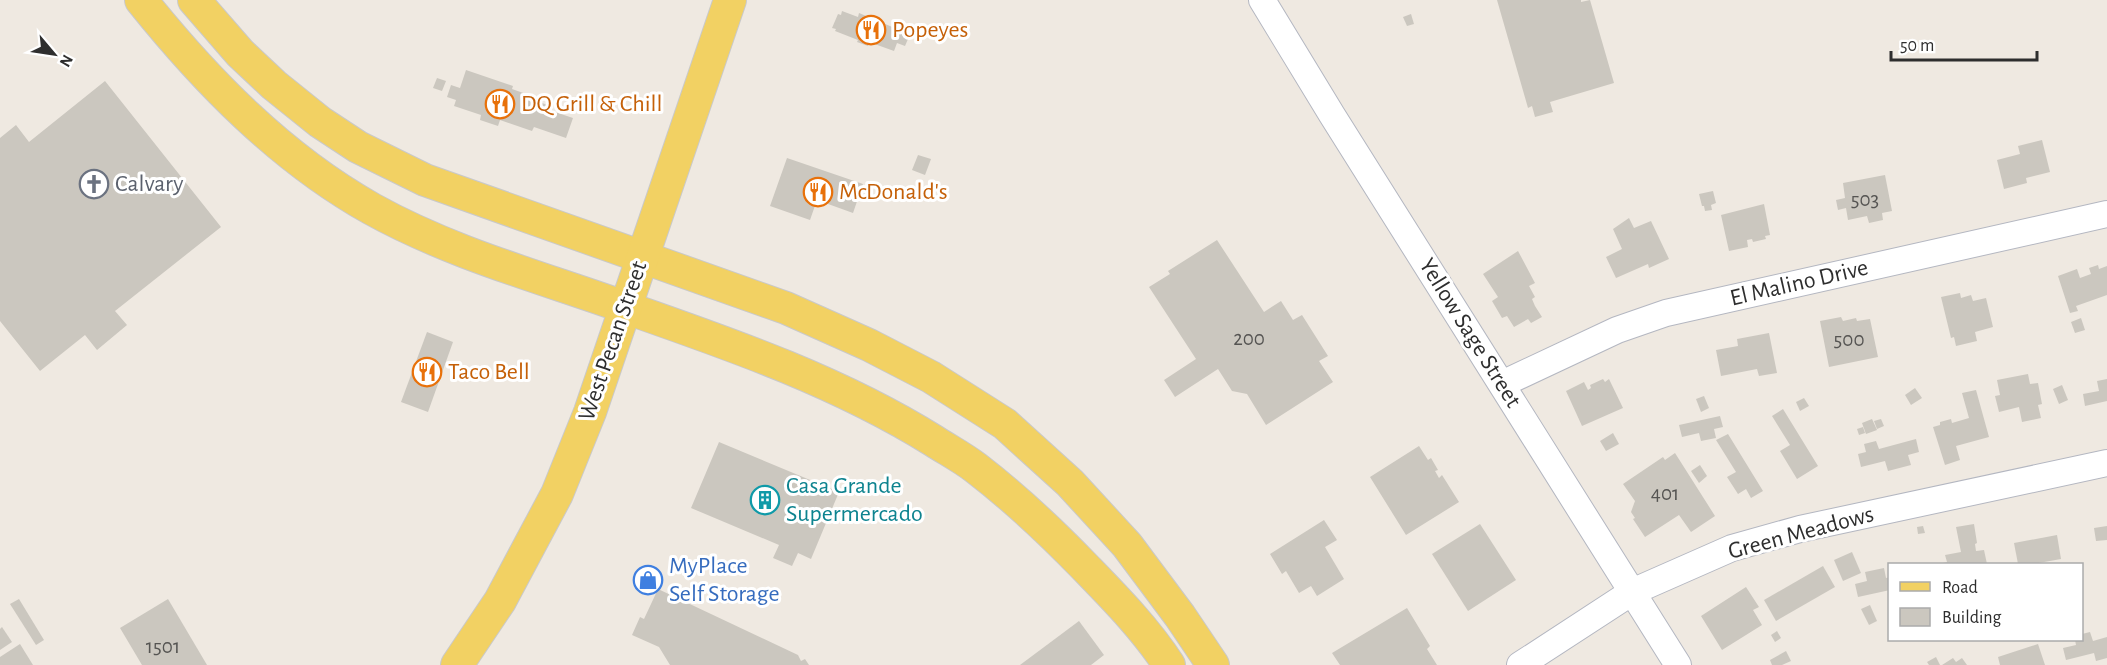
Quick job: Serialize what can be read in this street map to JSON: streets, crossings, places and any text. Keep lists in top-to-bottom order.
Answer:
{
  "streets": {
    "main road": ["West Pecan Street"],
    "street": ["El Malino Drive", "Yellow Sage Street", "Green Meadows"]
  },
  "crossings": [
    ["El Malino Drive", "Yellow Sage Street"],
    ["Yellow Sage Street", "Green Meadows"]
  ],
  "places": {
    "restaurant": [
      "Popeyes",
      "DQ Grill & Chill",
      "McDonald's",
      "Taco Bell"
    ],
    "church": ["Calvary"],
    "building": ["Casa Grande Supermercado"],
    "shop": ["MyPlace Self Storage"]
  },
  "house_numbers": [
    "503",
    "200",
    "500",
    "401",
    "1501"
  ],
  "legend": ["Road", "Building"],
  "scale_bar": "50 m",
  "north": "bottom right"
}
